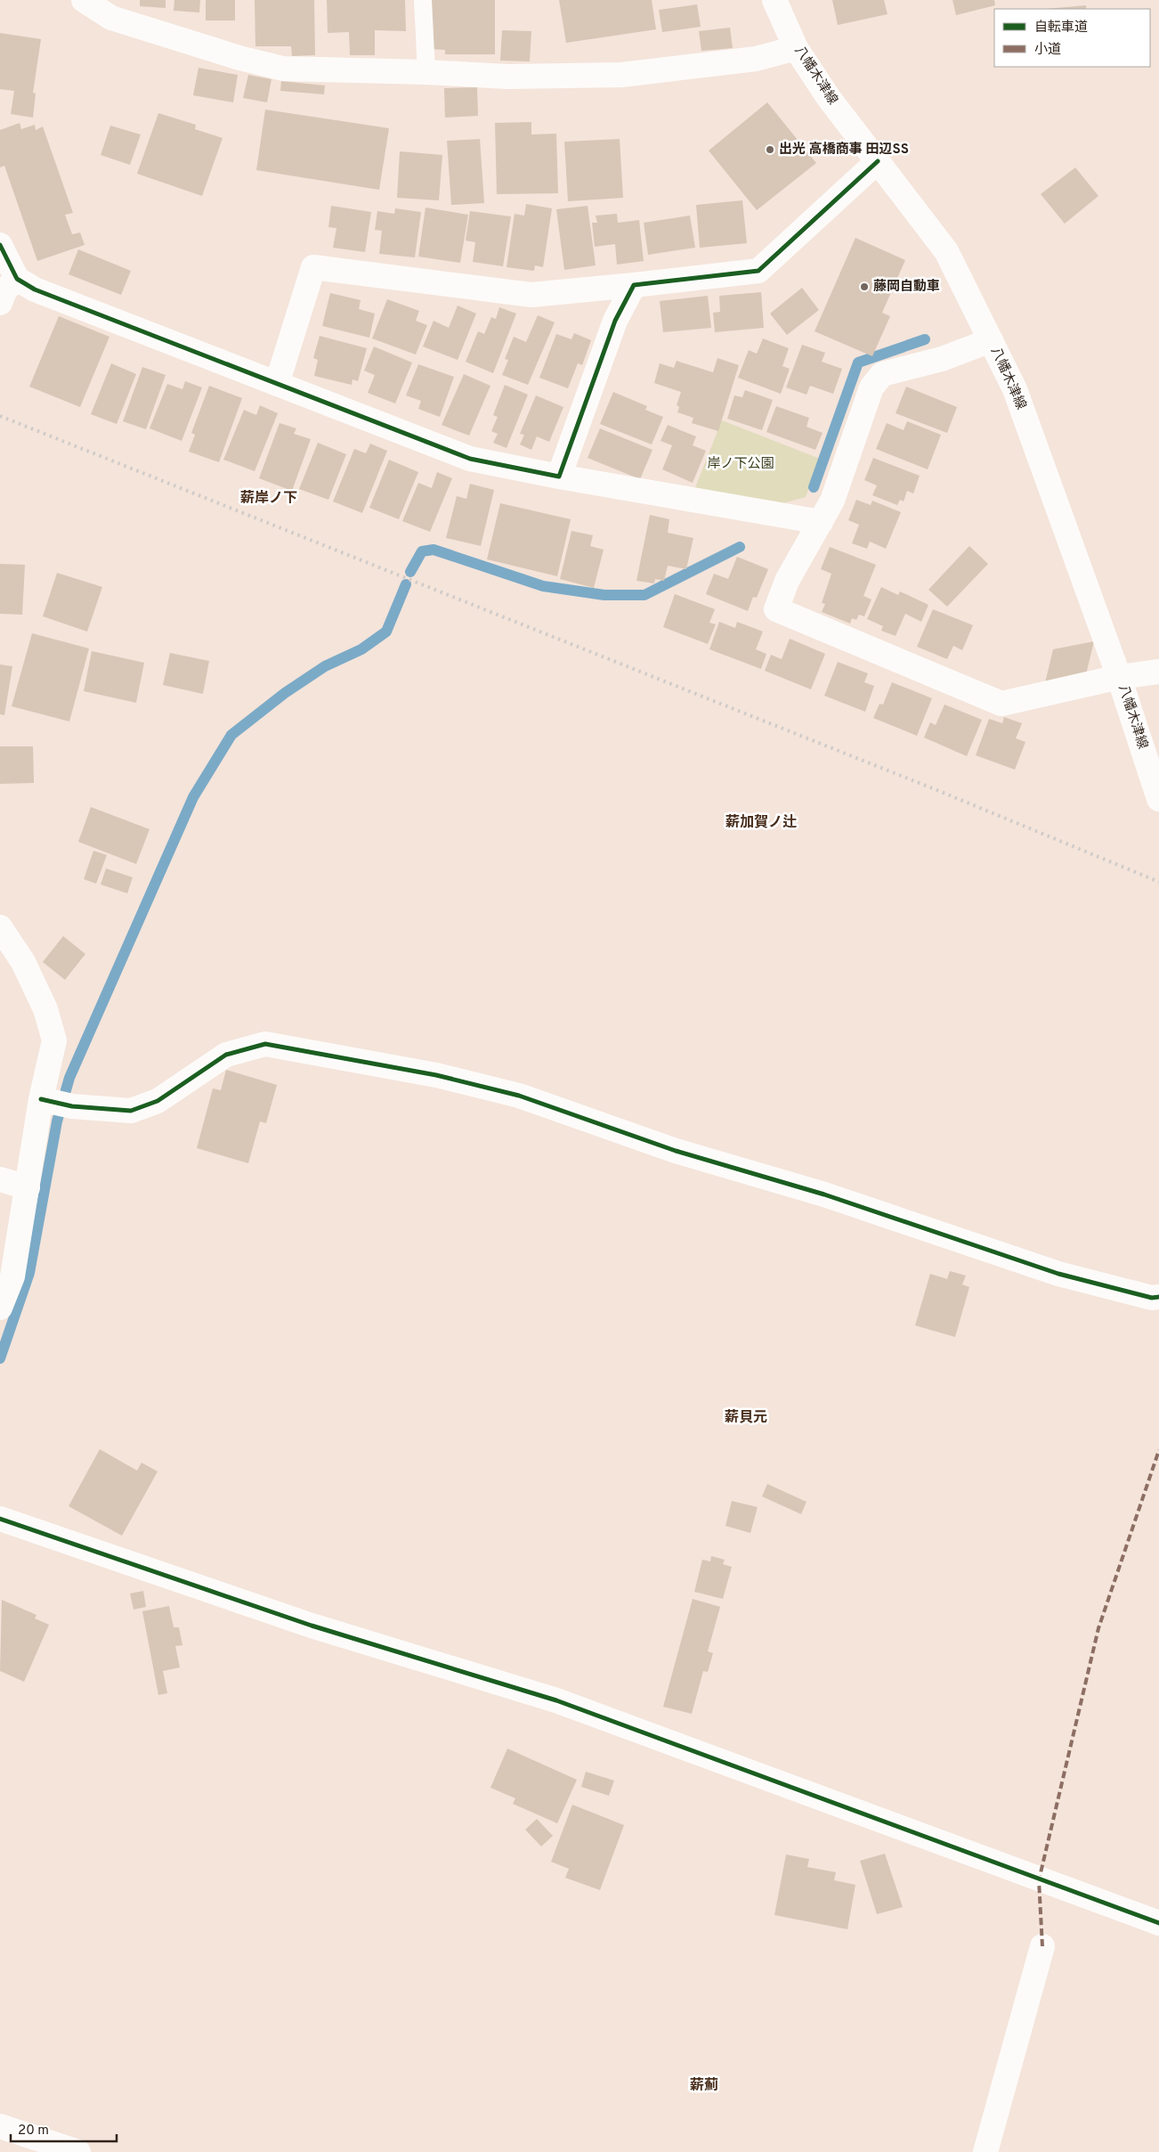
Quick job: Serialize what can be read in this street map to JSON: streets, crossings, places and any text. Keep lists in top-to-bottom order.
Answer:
{
  "streets": {
    "street": ["八幡木津線"]
  },
  "districts": [
    "薪岸ノ下",
    "薪加賀ノ辻",
    "薪貝元",
    "薪薊"
  ],
  "parks": ["岸ノ下公園"],
  "places": ["出光 高橋商事 田辺SS", "藤岡自動車"],
  "legend": ["自転車道", "小道"],
  "scale_bar": "20 m"
}
